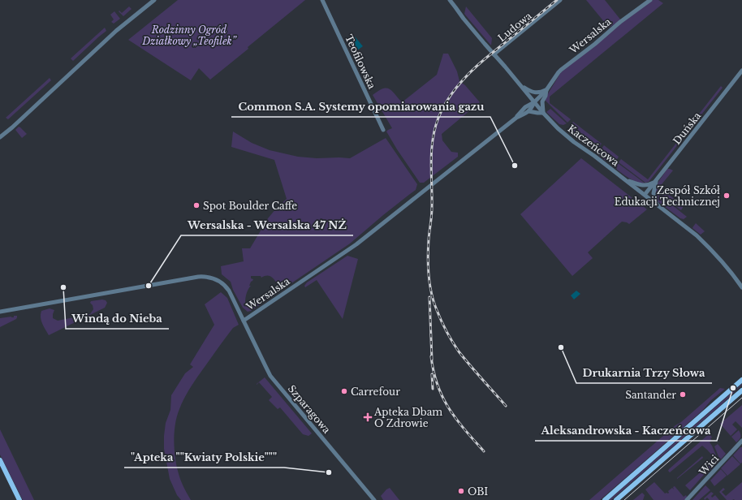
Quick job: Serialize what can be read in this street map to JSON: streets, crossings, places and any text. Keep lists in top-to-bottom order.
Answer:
{
  "streets": {
    "street": [
      "Ludowa",
      "Wersalska",
      "Teofilowska",
      "Duńska",
      "Kaczeńcowa",
      "Szparagowa",
      "Wici"
    ]
  },
  "crossings": [
    ["Ludowa", "Kaczeńcowa"],
    ["Wersalska", "Kaczeńcowa"],
    ["Wersalska", "Szparagowa"],
    ["Duńska", "Kaczeńcowa"]
  ],
  "parks": ["Rodzinny Ogród Działkowy „Teofilek”"],
  "places": {
    "other": [
      "Common S.A. Systemy opomiarowania gazu",
      "Zespół Szkół Edukacji Technicznej",
      "Spot Boulder Caffe",
      "Wersalska - Wersalska 47 NŻ",
      "Windą do Nieba",
      "Drukarnia Trzy Słowa",
      "Aleksandrowska - Kaczeńcowa",
      "Carrefour",
      "Santander",
      "\"Apteka \"\"Kwiaty Polskie\"\"\"",
      "OBI"
    ],
    "health": ["Apteka Dbam O Zdrowie"]
  }
}
